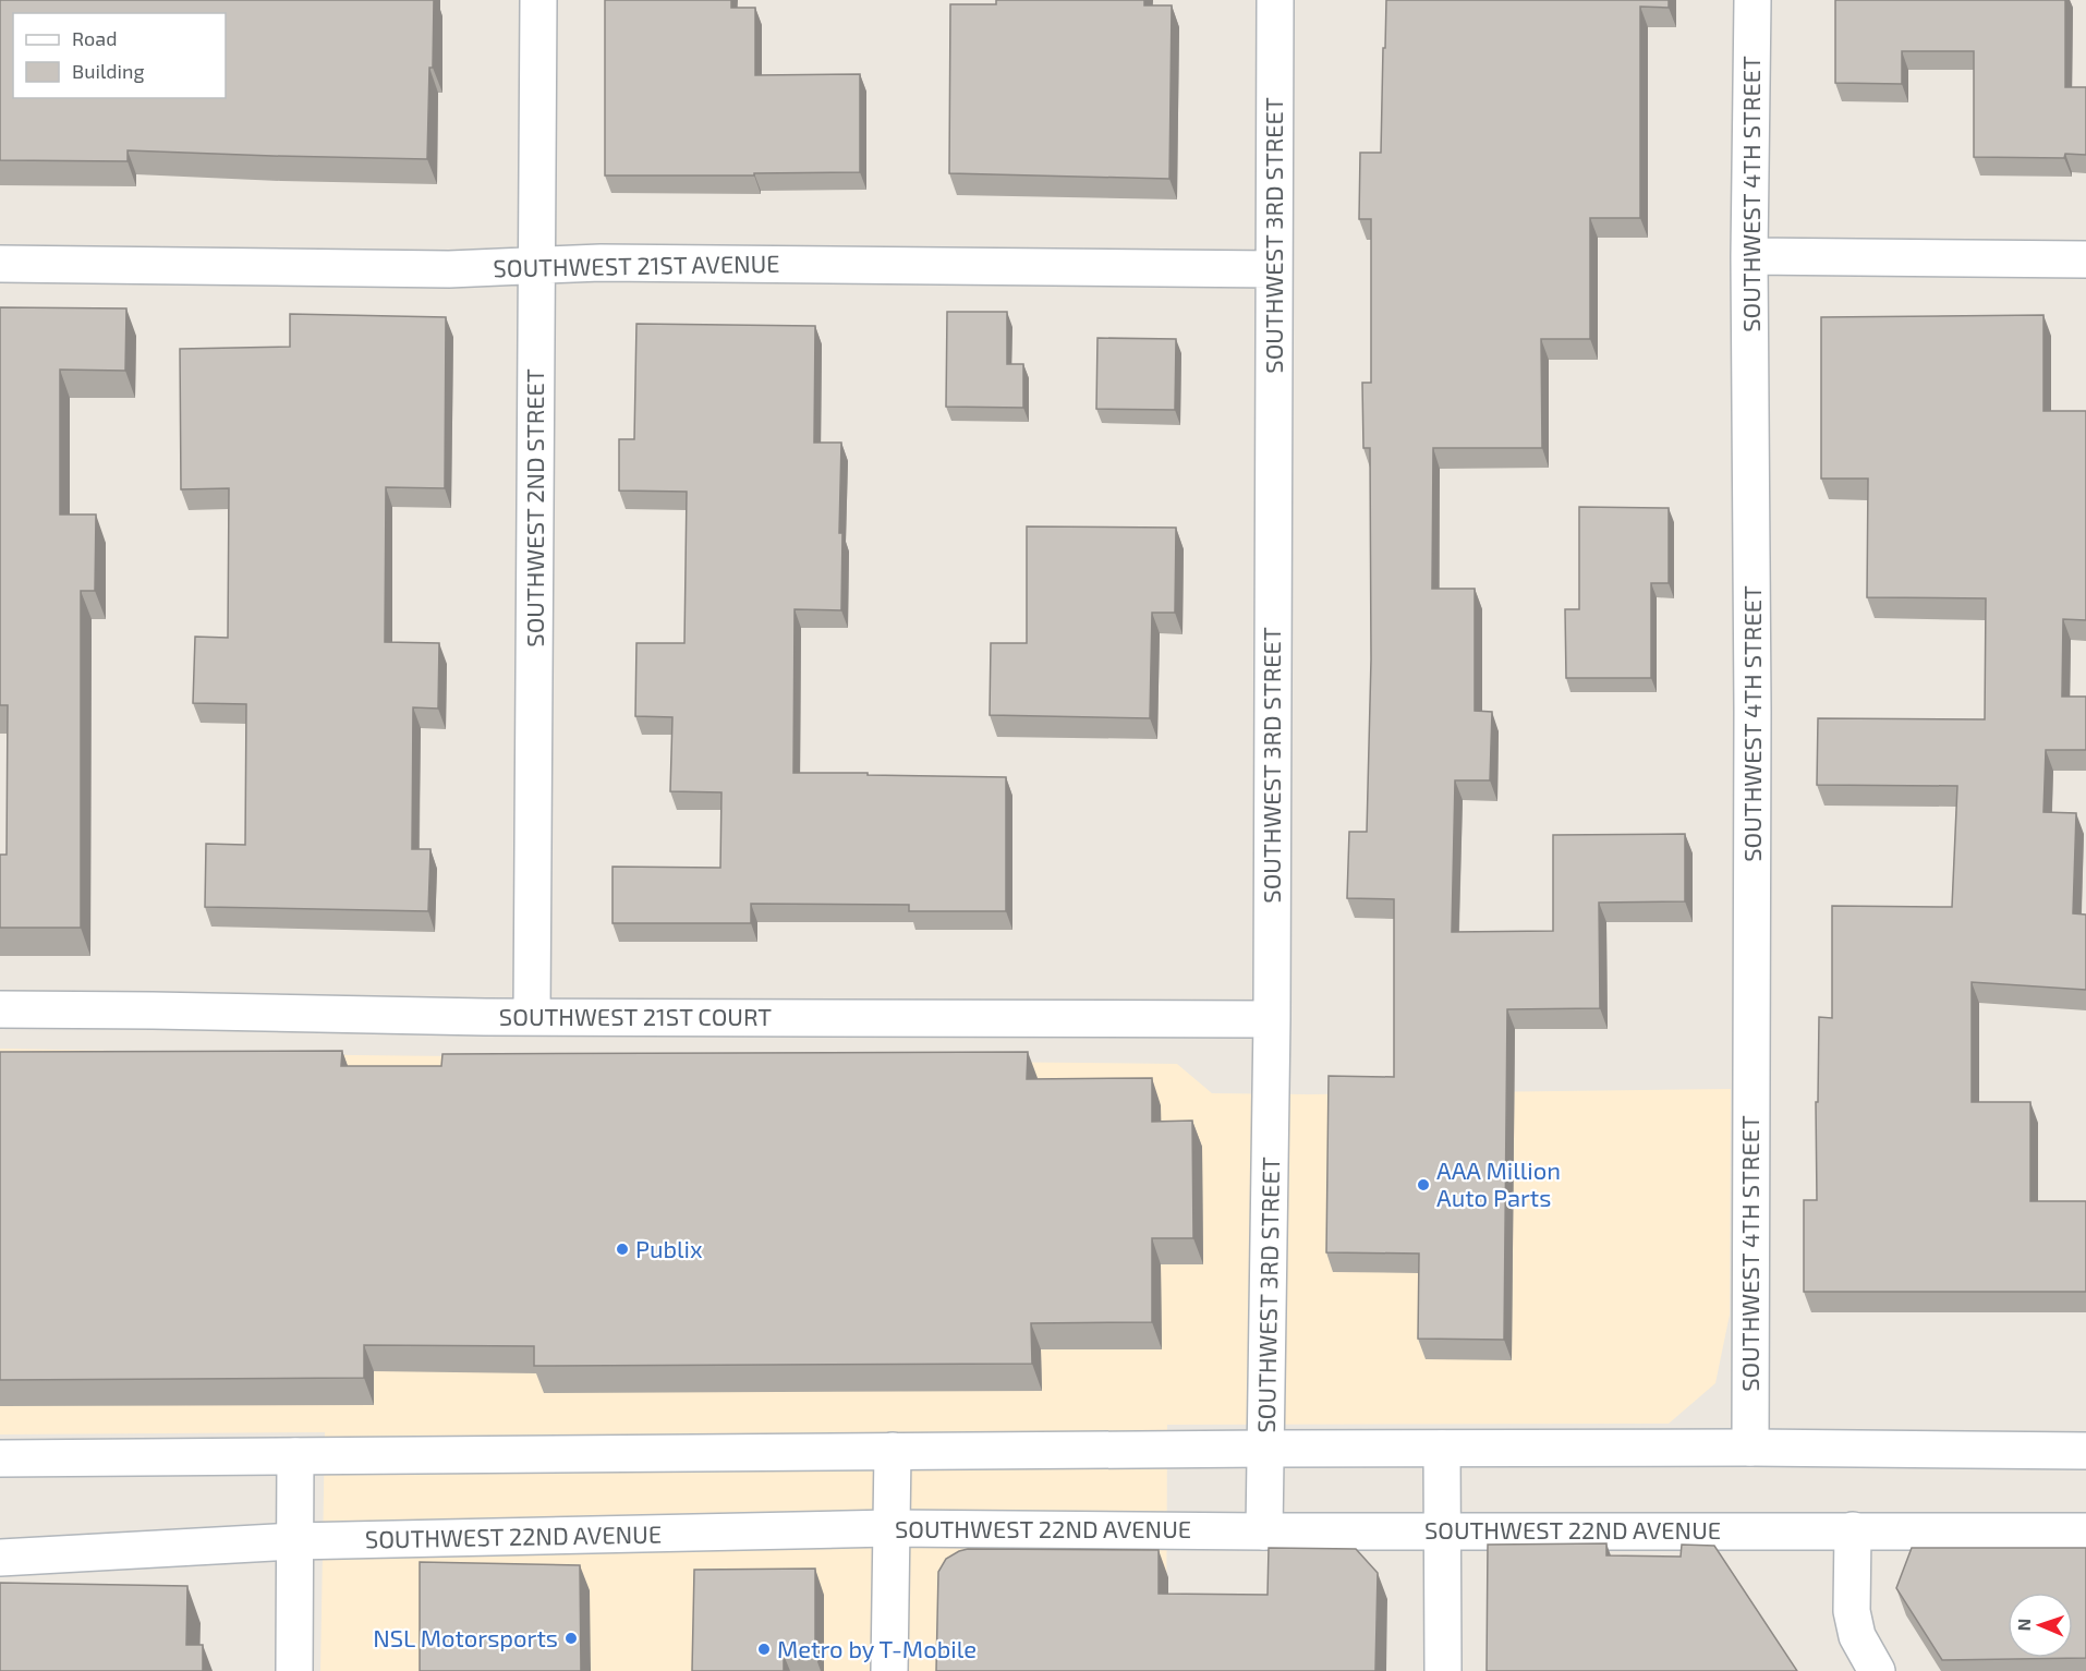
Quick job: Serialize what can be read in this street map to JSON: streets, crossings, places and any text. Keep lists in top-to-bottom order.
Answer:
{
  "streets": {
    "street": [
      "SOUTHWEST 4TH STREET",
      "SOUTHWEST 3RD STREET",
      "SOUTHWEST 21ST AVENUE",
      "SOUTHWEST 2ND STREET",
      "SOUTHWEST 21ST COURT",
      "SOUTHWEST 22ND AVENUE"
    ]
  },
  "crossings": [
    ["SOUTHWEST 3RD STREET", "SOUTHWEST 21ST AVENUE"],
    ["SOUTHWEST 3RD STREET", "SOUTHWEST 21ST COURT"],
    ["SOUTHWEST 3RD STREET", "SOUTHWEST 22ND AVENUE"],
    ["SOUTHWEST 21ST AVENUE", "SOUTHWEST 2ND STREET"],
    ["SOUTHWEST 2ND STREET", "SOUTHWEST 21ST COURT"]
  ],
  "places": [
    "AAA Million Auto Parts",
    "Publix",
    "NSL Motorsports",
    "Metro by T-Mobile"
  ],
  "legend": ["Road", "Building"],
  "north": "left"
}
